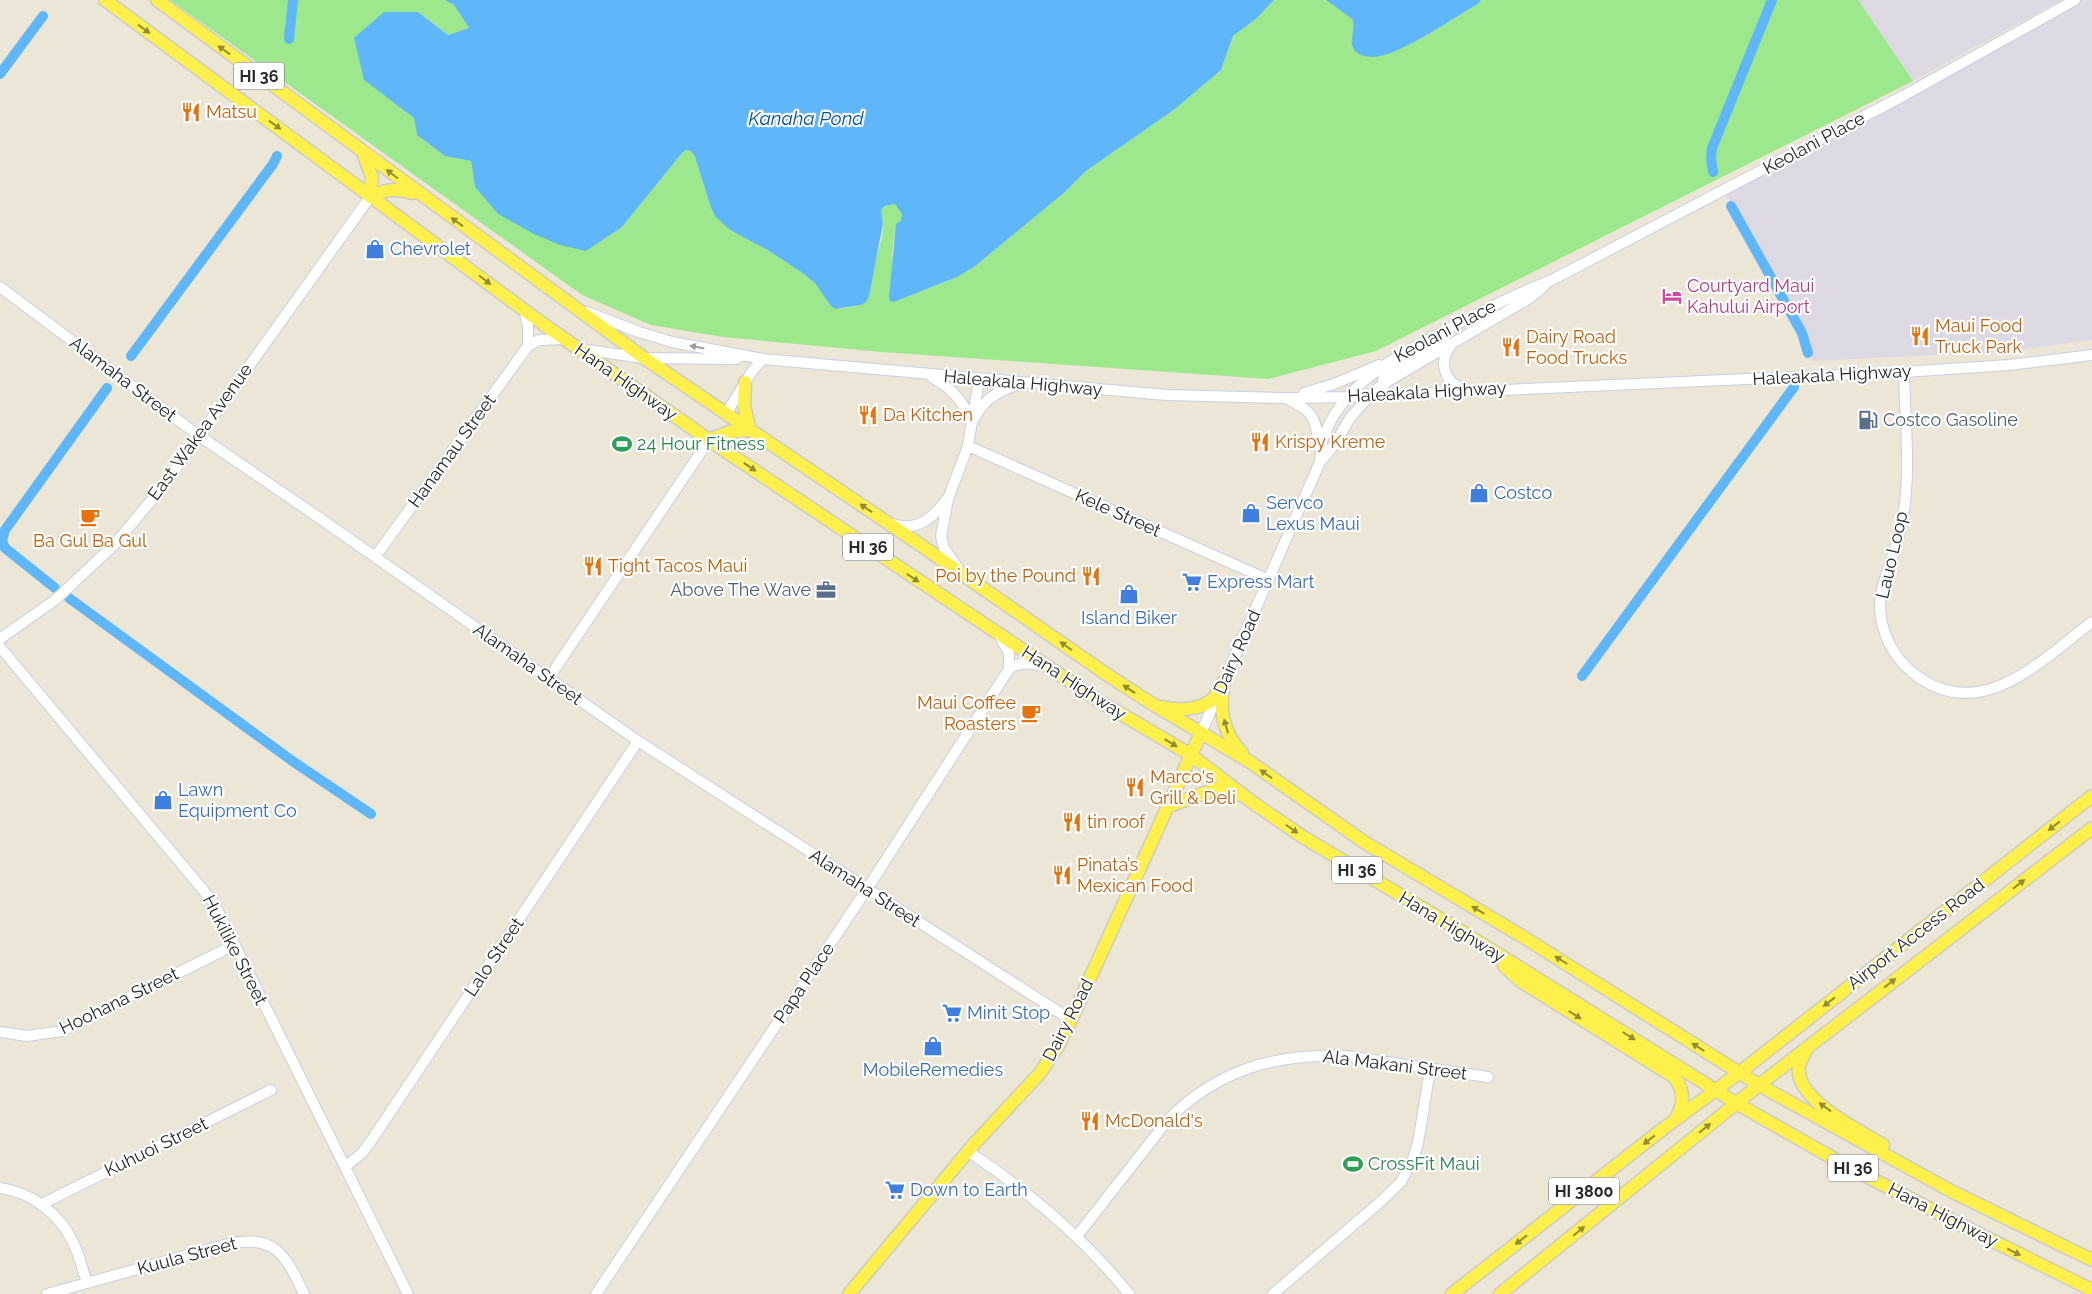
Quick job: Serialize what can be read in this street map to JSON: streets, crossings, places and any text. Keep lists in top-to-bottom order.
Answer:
{
  "streets": {
    "main road": [
      "HI 36",
      "Hana Highway",
      "Dairy Road",
      "Airport Access Road",
      "HI 3800"
    ],
    "street": [
      "Keolani Place",
      "Haleakala Highway",
      "Alamaha Street",
      "East Wakea Avenue",
      "Hanamau Street",
      "Kele Street",
      "Lauo Loop",
      "Hukilike Street",
      "Lalo Street",
      "Papa Place",
      "Hoohana Street",
      "Ala Makani Street",
      "Kuhuoi Street",
      "Kuula Street"
    ]
  },
  "crossings": [
    ["HI 36", "Hana Highway"],
    ["HI 36", "East Wakea Avenue"],
    ["Keolani Place", "Haleakala Highway"],
    ["Keolani Place", "Dairy Road"],
    ["Haleakala Highway", "Hana Highway"],
    ["Haleakala Highway", "Lauo Loop"],
    ["Haleakala Highway", "Dairy Road"],
    ["Alamaha Street", "East Wakea Avenue"],
    ["Alamaha Street", "Hanamau Street"],
    ["Alamaha Street", "Dairy Road"],
    ["Alamaha Street", "Lalo Street"],
    ["Alamaha Street", "Papa Place"],
    ["Hana Highway", "East Wakea Avenue"],
    ["Hana Highway", "Dairy Road"],
    ["Hana Highway", "Airport Access Road"],
    ["Hana Highway", "HI 3800"],
    ["Kele Street", "Dairy Road"],
    ["Airport Access Road", "HI 3800"],
    ["Hukilike Street", "Lalo Street"],
    ["Hukilike Street", "Hoohana Street"]
  ],
  "water": ["Kanaha Pond"],
  "places": {
    "restaurant": [
      "Matsu",
      "Maui Food Truck Park",
      "Dairy Road Food Trucks",
      "Da Kitchen",
      "Krispy Kreme",
      "Tight Tacos Maui",
      "Poi by the Pound",
      "Marco's Grill & Deli",
      "tin roof",
      "Pinata’s Mexican Food",
      "McDonald's"
    ],
    "shop": [
      "Chevrolet",
      "Costco",
      "Servco Lexus Maui",
      "Island Biker",
      "Lawn Equipment Co",
      "MobileRemedies"
    ],
    "hotel": ["Courtyard Maui Kahului Airport"],
    "fuel station": ["Costco Gasoline"],
    "sports": ["24 Hour Fitness", "CrossFit Maui"],
    "cafe": ["Ba Gul Ba Gul", "Maui Coffee Roasters"],
    "supermarket": ["Express Mart", "Minit Stop", "Down to Earth"],
    "office": ["Above The Wave"]
  }
}
